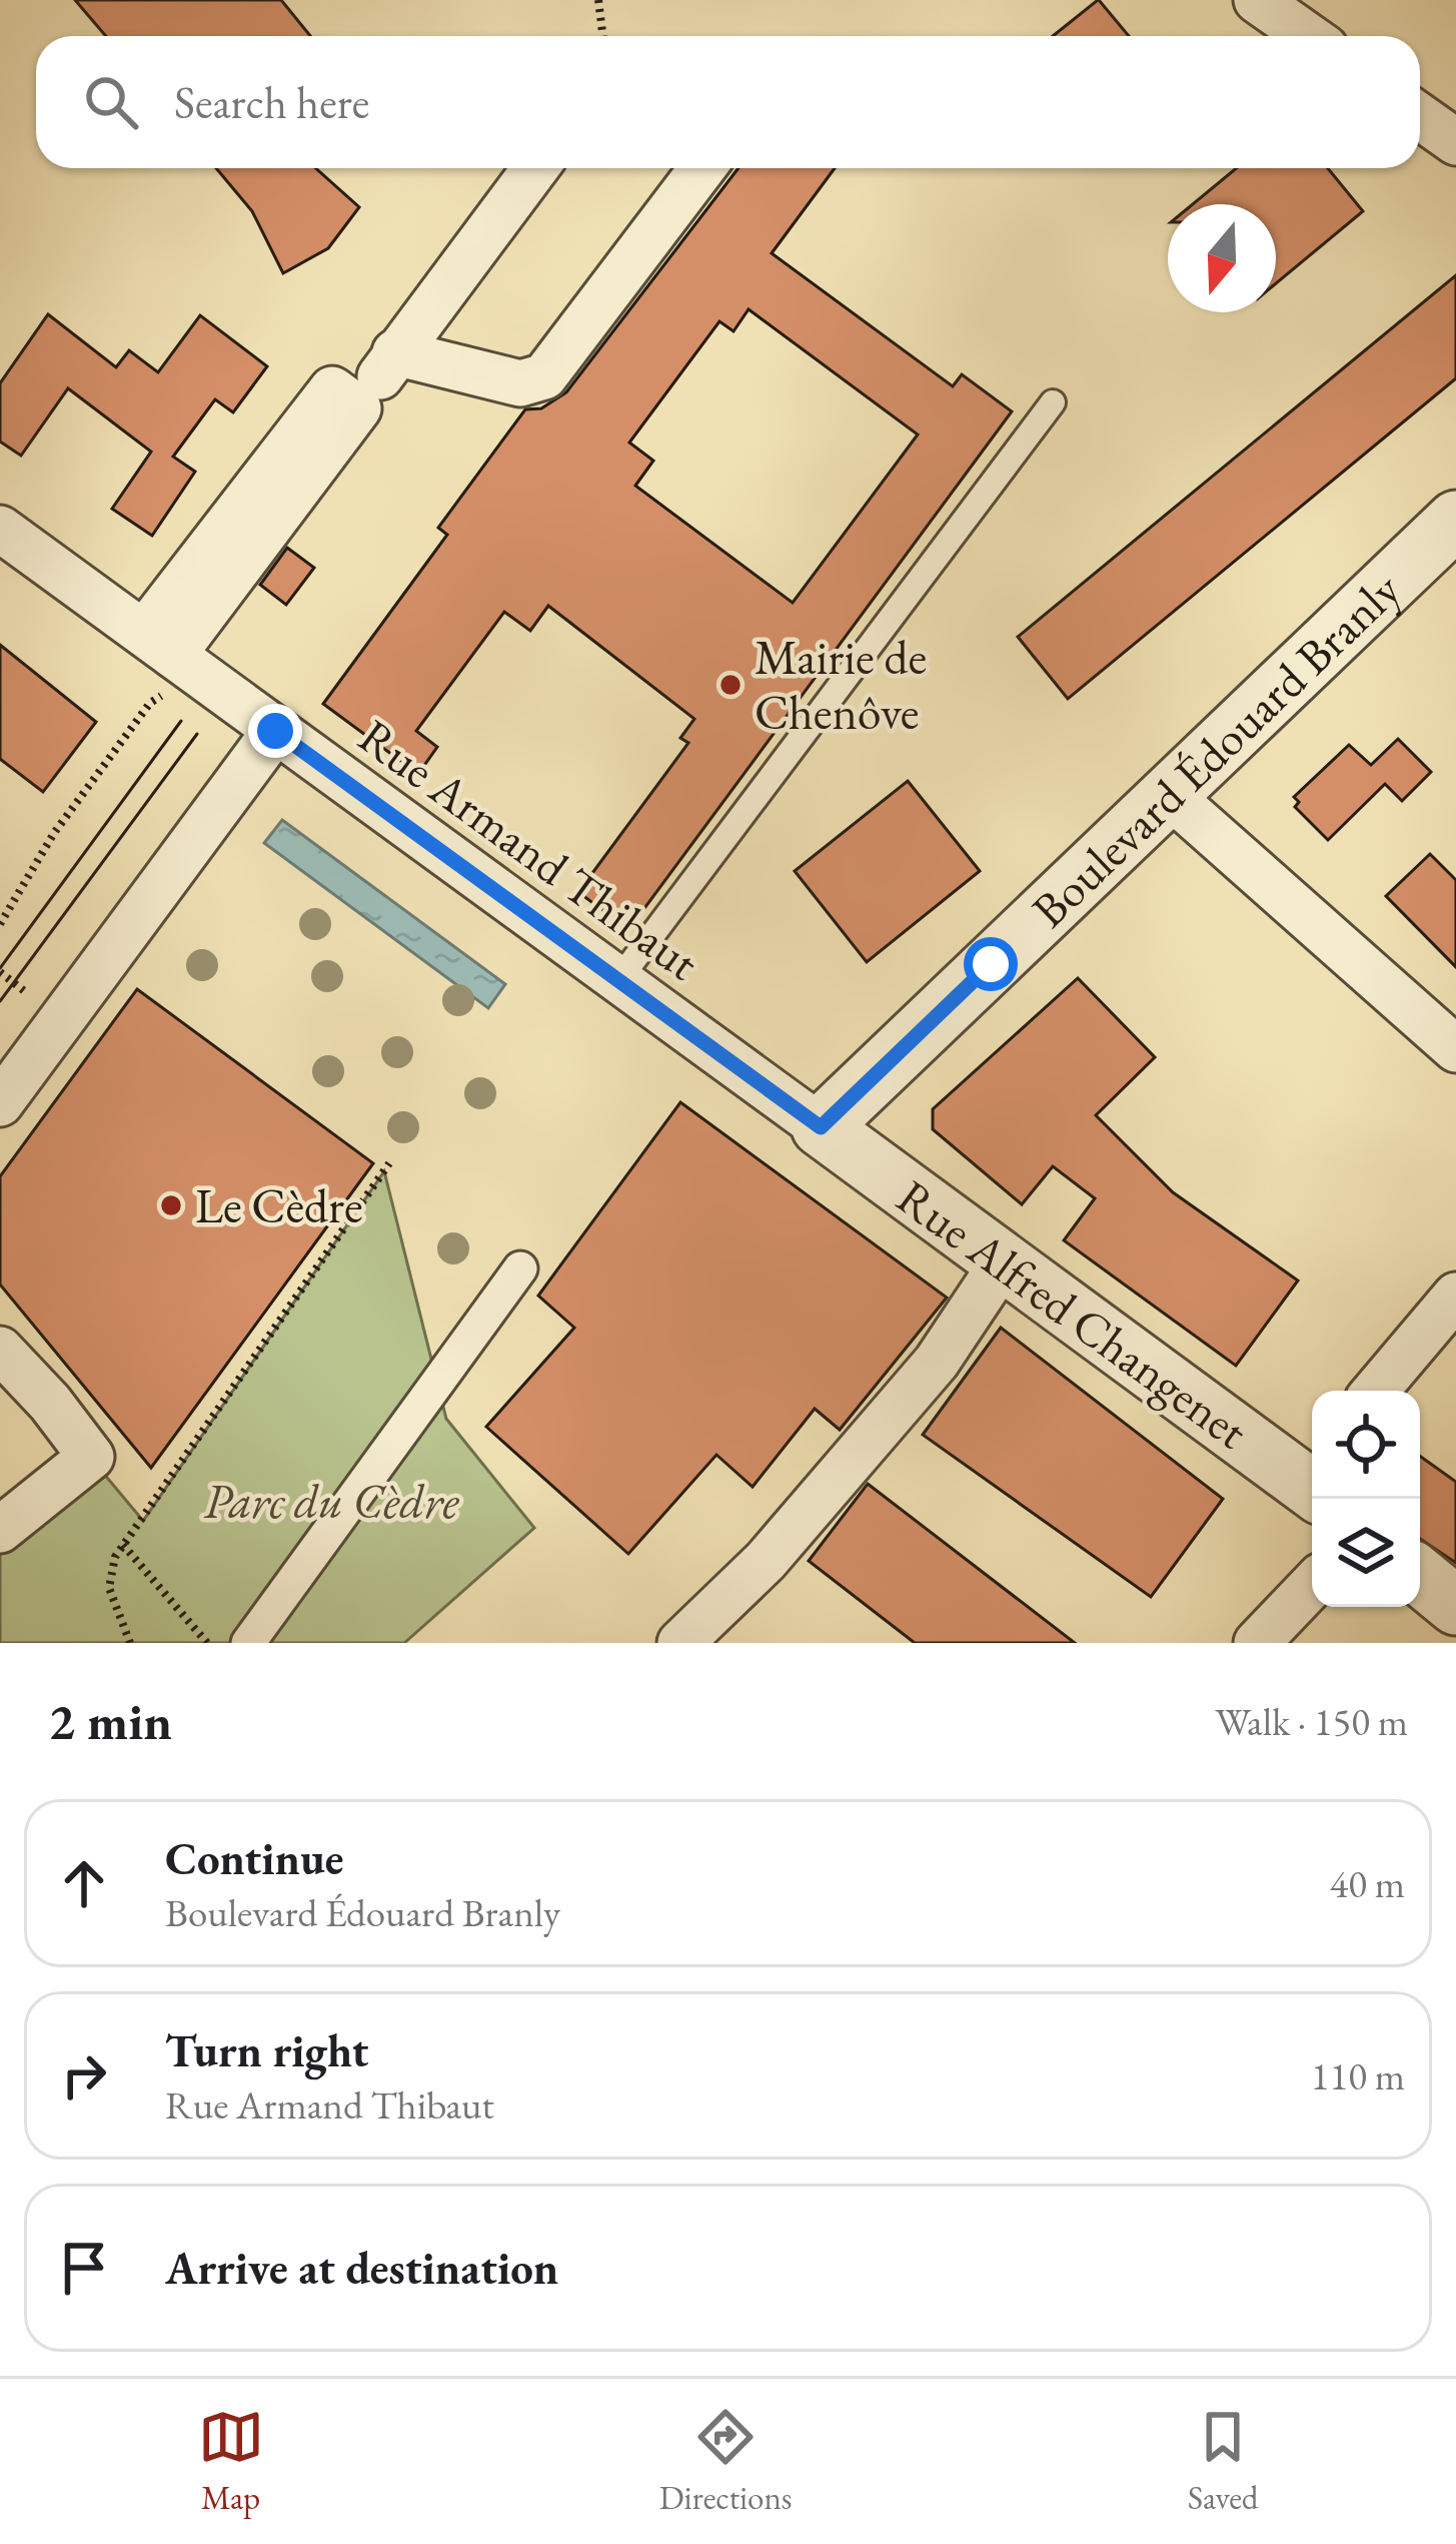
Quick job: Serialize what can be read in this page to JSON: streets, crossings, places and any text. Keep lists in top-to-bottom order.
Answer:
{
  "streets": {
    "street": ["Boulevard Édouard Branly", "Rue Armand Thibaut", "Rue Alfred Changenet"]
  },
  "crossings": [
    ["Boulevard Édouard Branly", "Rue Armand Thibaut"],
    ["Boulevard Édouard Branly", "Rue Alfred Changenet"],
    ["Rue Armand Thibaut", "Rue Alfred Changenet"]
  ],
  "parks": ["Parc du Cèdre"],
  "places": ["Mairie de Chenôve", "Le Cèdre"],
  "north": "bottom",
  "page": {
    "search": "Search here",
    "heading": ["2 min", "Walk · 150 m"],
    "list": [
      ["Continue", "Boulevard Édouard Branly", "40 m"],
      ["Turn right", "Rue Armand Thibaut", "110 m"],
      "Arrive at destination"
    ],
    "nav": ["Map", "Directions", "Saved"]
  }
}
